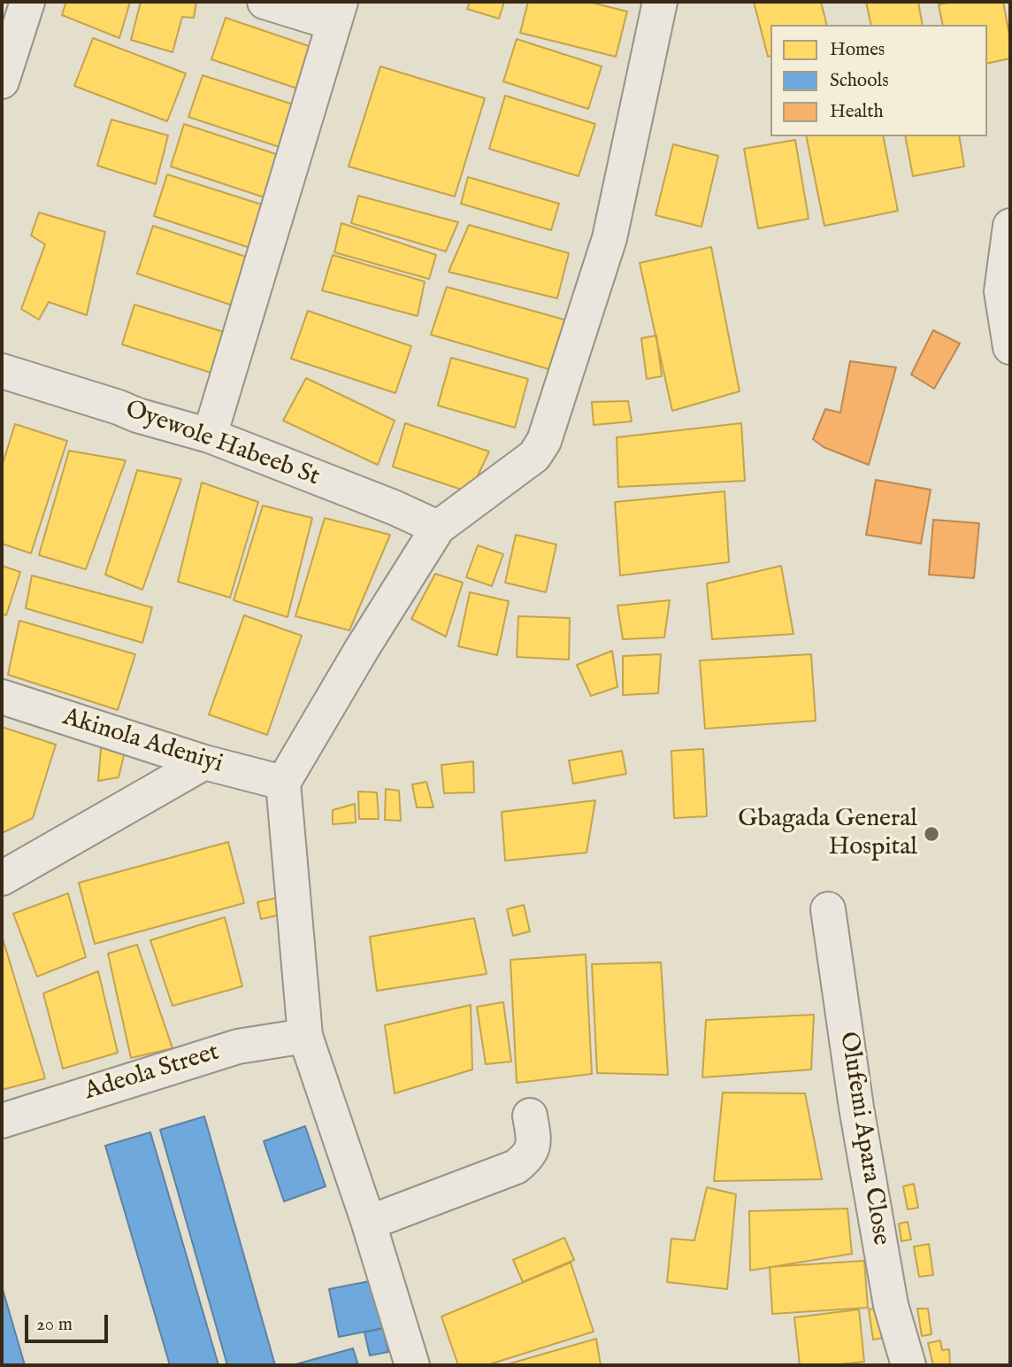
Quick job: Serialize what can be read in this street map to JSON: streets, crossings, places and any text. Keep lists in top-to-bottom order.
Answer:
{
  "streets": {
    "street": [
      "Oyewole Habeeb St",
      "Akinola Adeniyi",
      "Adeola Street",
      "Olufemi Apara Close"
    ]
  },
  "places": ["Gbagada General Hospital"],
  "legend": ["Homes", "Schools", "Health"],
  "scale_bar": "20 m"
}
